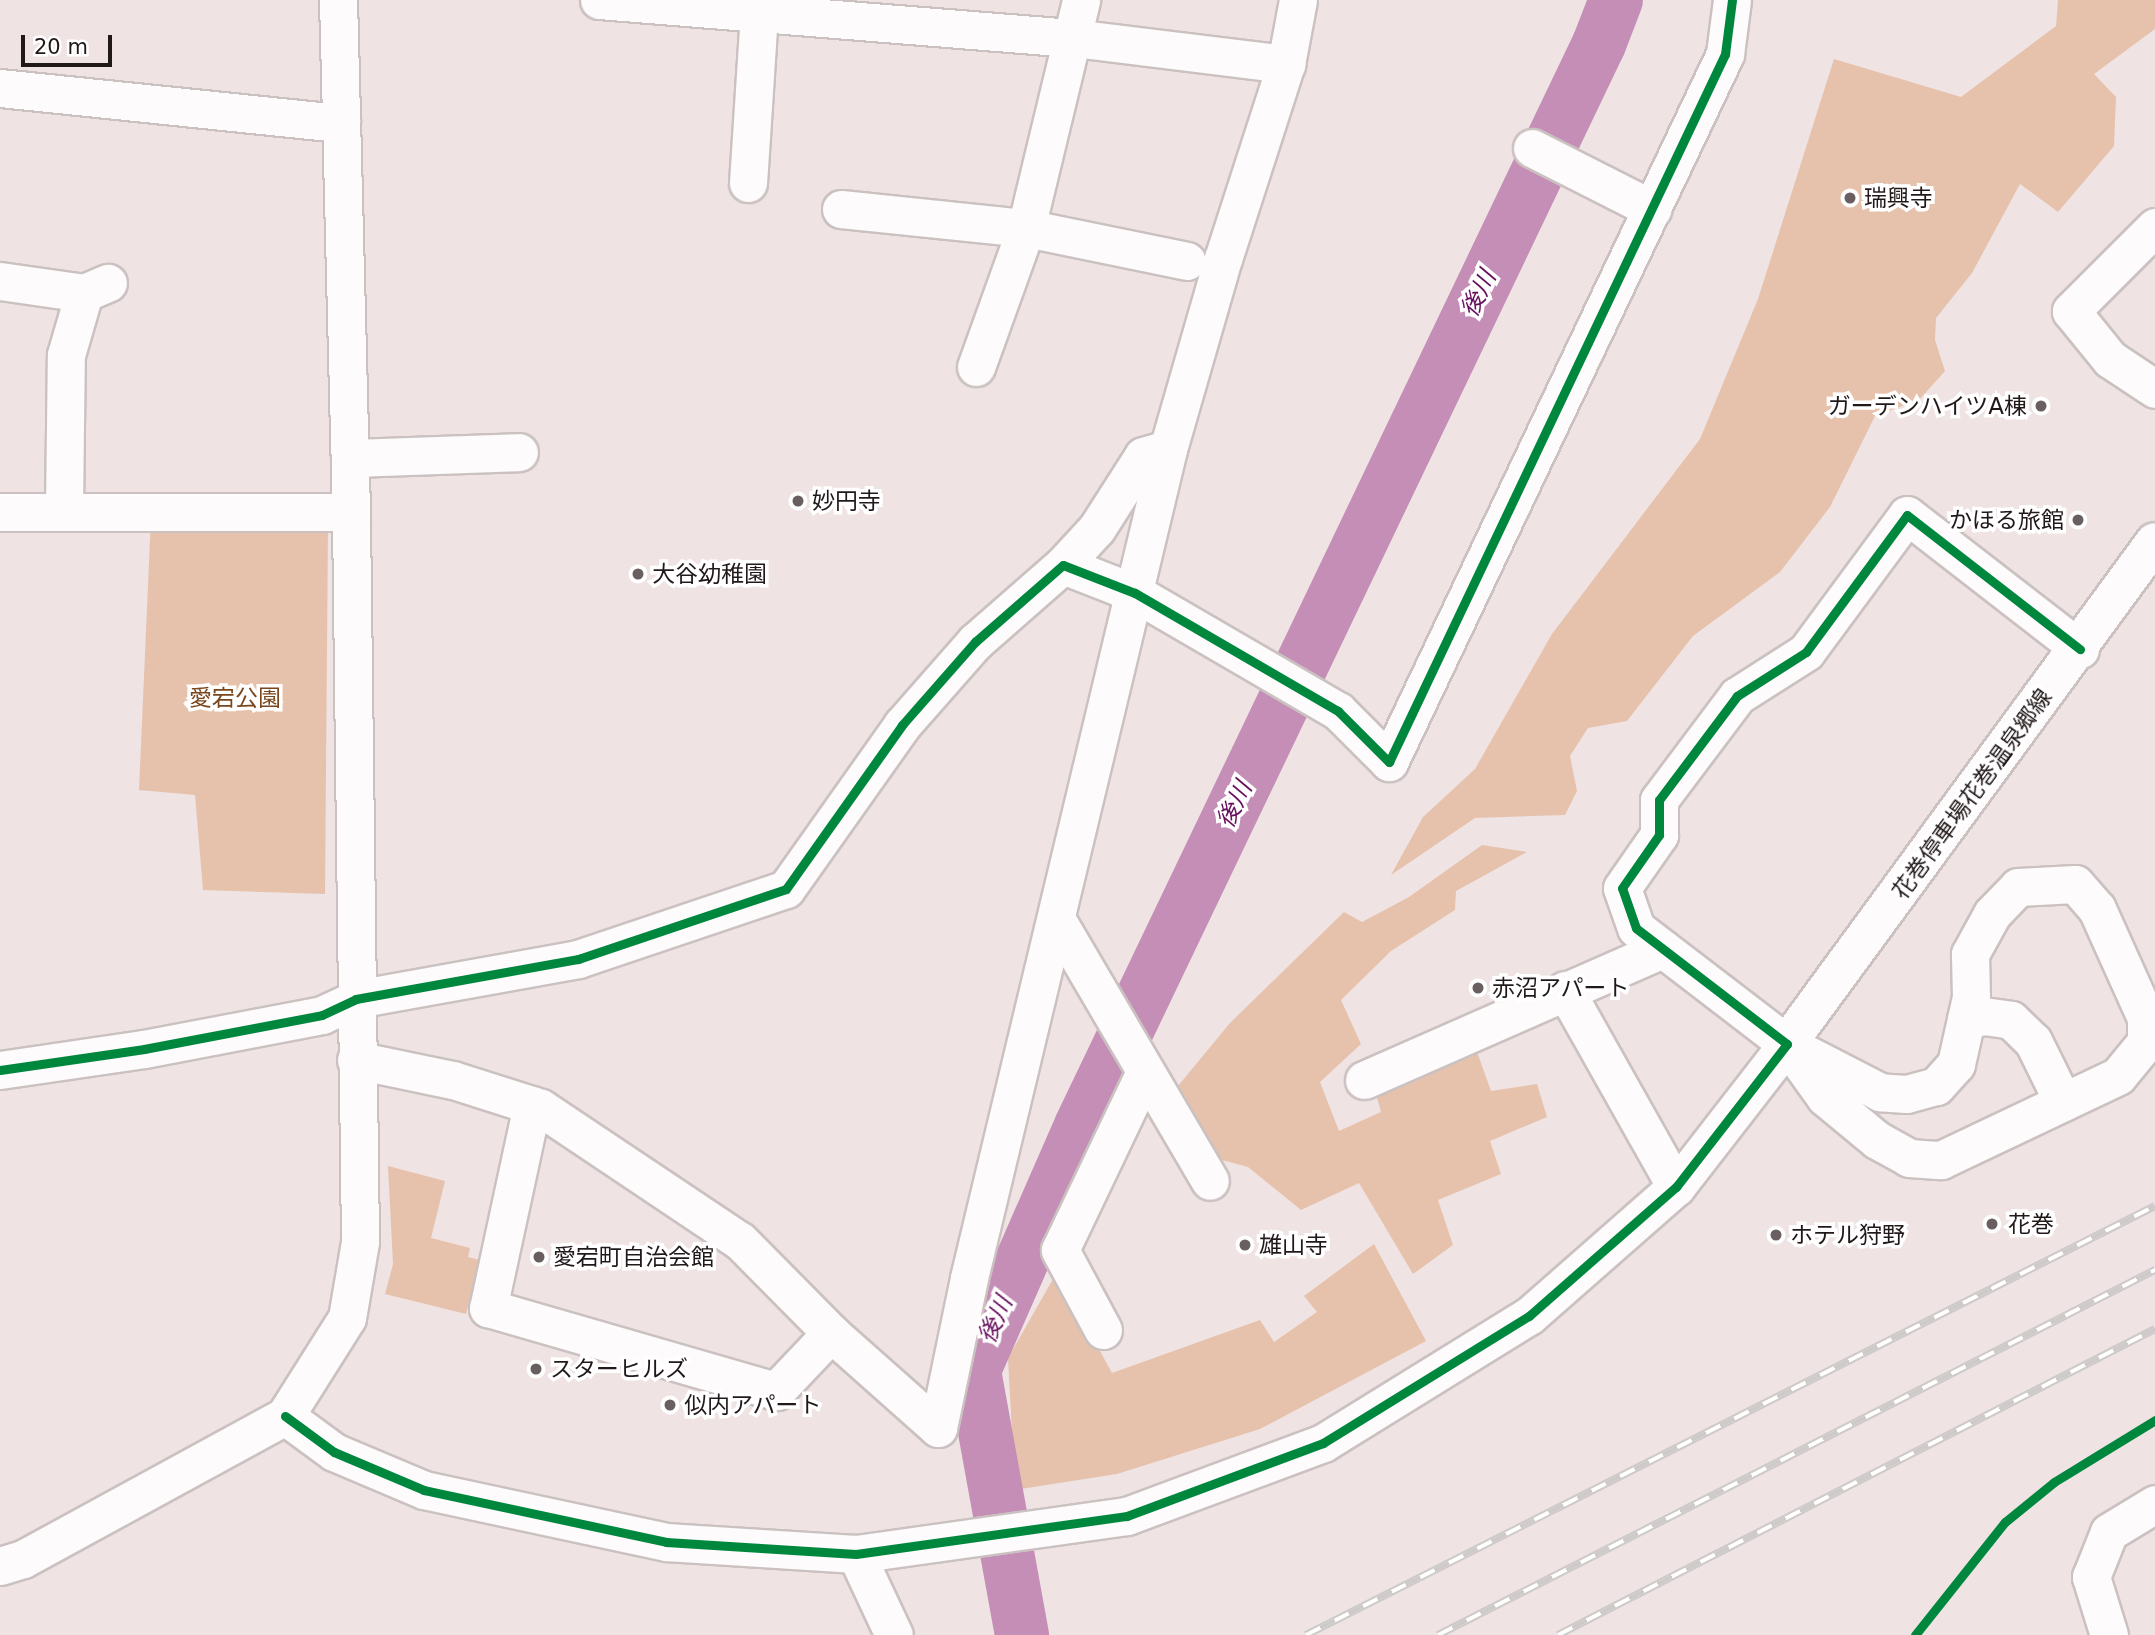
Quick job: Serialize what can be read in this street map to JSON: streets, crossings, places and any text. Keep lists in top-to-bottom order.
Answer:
{
  "streets": {
    "main road": ["花巻停車場花巻温泉郷線"]
  },
  "water": ["後川"],
  "parks": ["愛宕公園"],
  "places": [
    "瑞興寺",
    "ガーデンハイツA棟",
    "妙円寺",
    "かほる旅館",
    "大谷幼稚園",
    "赤沼アパート",
    "花巻",
    "ホテル狩野",
    "雄山寺",
    "愛宕町自治会館",
    "スターヒルズ",
    "似内アパート"
  ],
  "scale_bar": "20 m"
}
